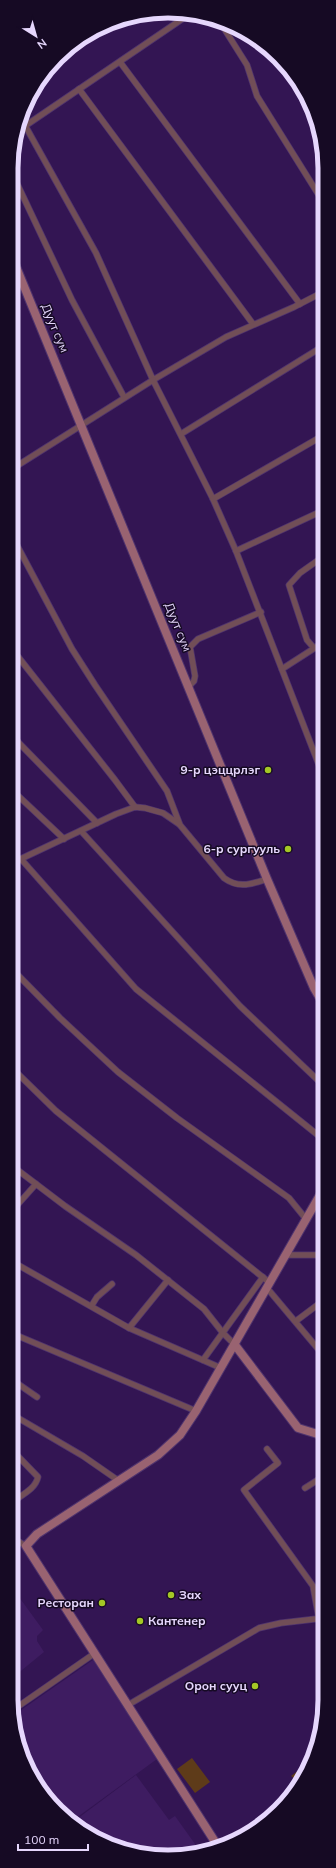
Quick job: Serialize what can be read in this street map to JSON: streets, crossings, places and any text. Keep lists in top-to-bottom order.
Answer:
{
  "streets": {
    "street": ["Дуут сум"]
  },
  "places": [
    "9-р цэццрлэг",
    "6-р сургууль",
    "Зах",
    "Ресторан",
    "Кантенер",
    "Орон сууц"
  ],
  "scale_bar": "100 m",
  "north": "bottom right"
}
